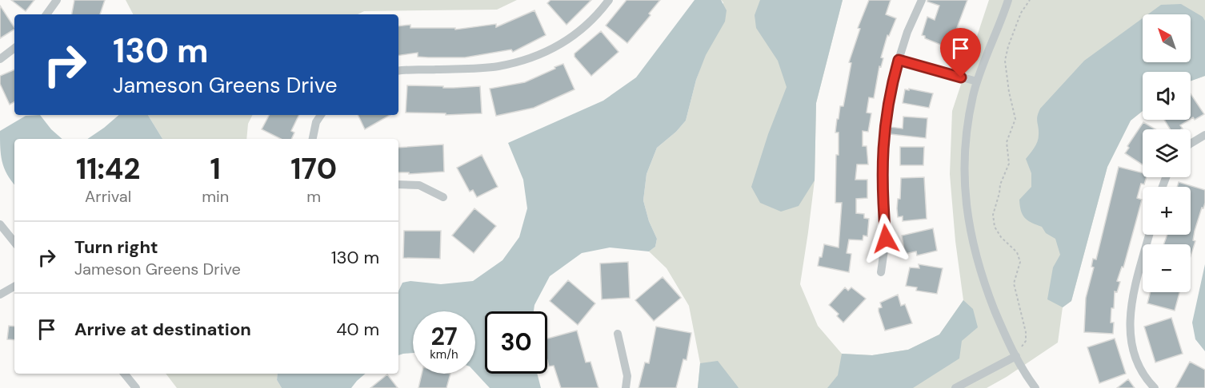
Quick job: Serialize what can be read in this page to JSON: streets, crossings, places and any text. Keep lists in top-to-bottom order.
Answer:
{
  "north": "top left",
  "page": {
    "map_buttons": ["+", "−"],
    "turn": ["130 m", "Jameson Greens Drive"],
    "eta": [
      "11:42",
      "Arrival",
      "1",
      "min",
      "170",
      "m"
    ],
    "list": [
      {
        "name": "Turn right",
        "note": "Jameson Greens Drive",
        "value": "130 m"
      },
      {
        "name": "Arrive at destination",
        "value": "40 m"
      }
    ],
    "speed": "27 km/h",
    "limit": "30"
  }
}
